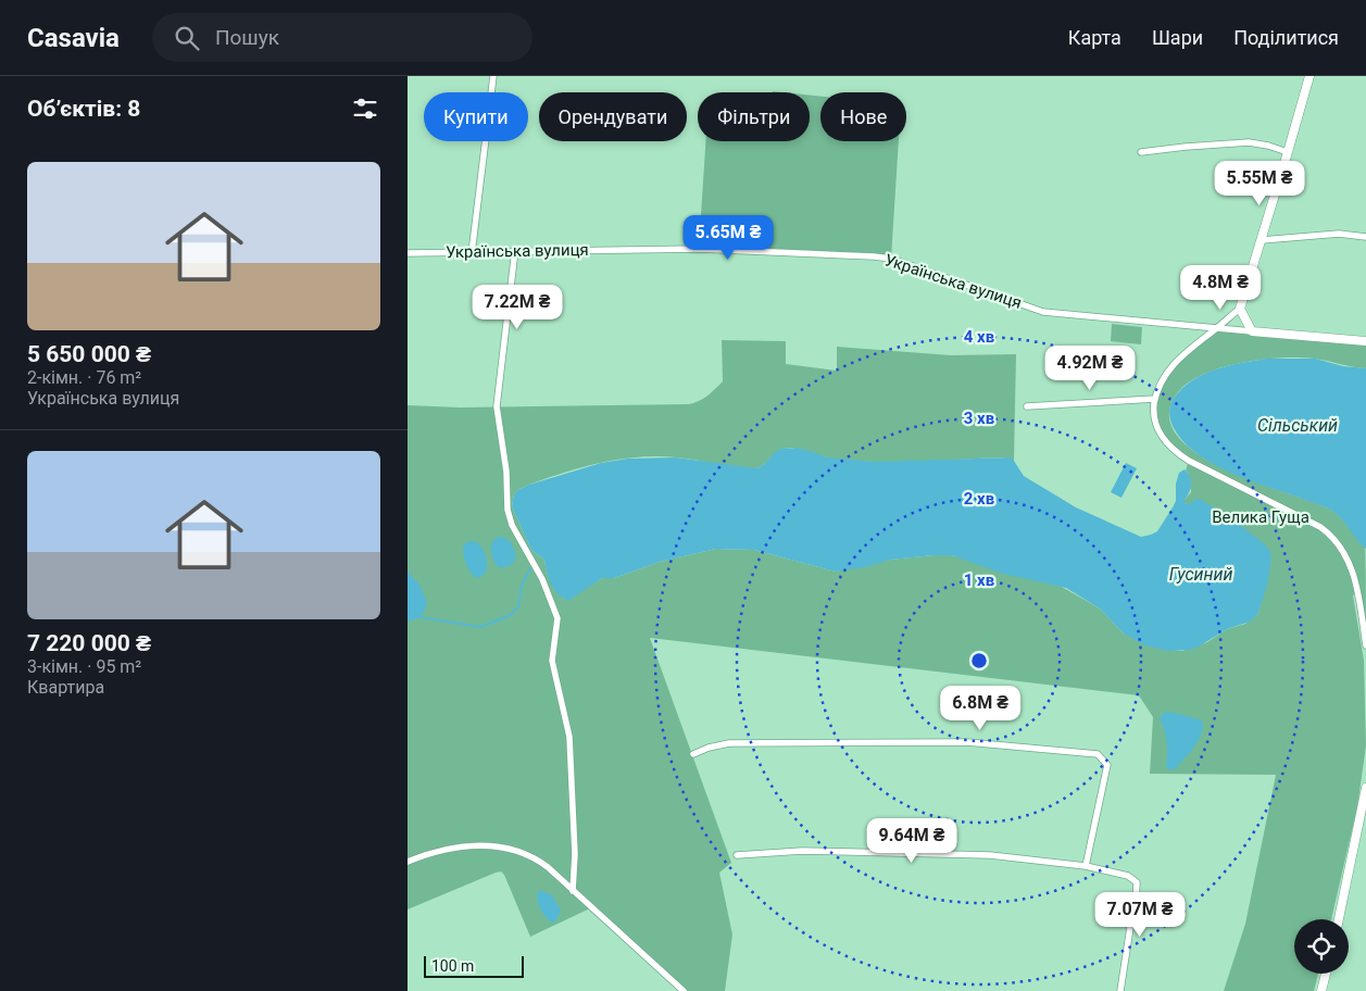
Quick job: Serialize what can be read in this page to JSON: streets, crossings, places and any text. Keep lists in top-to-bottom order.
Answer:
{
  "streets": {
    "street": ["Українська вулиця"]
  },
  "water": ["Сільський", "Гусиний"],
  "parks": ["Велика Гуща"],
  "scale_bar": "100 m",
  "page": {
    "header": "Casavia",
    "search": "Пошук",
    "nav": ["Карта", "Шари", "Поділитися"],
    "heading": "Об’єктів: 8",
    "chip": [
      "Купити",
      "Орендувати",
      "Фільтри",
      "Нове"
    ],
    "list": [
      {
        "name": "5 650 000 ₴",
        "note": "2-кімн. · 76 m² · Українська вулиця"
      },
      {
        "name": "7 220 000 ₴",
        "note": "3-кімн. · 95 m² · Квартира"
      }
    ],
    "price": [
      "5.55M ₴",
      "5.65M ₴",
      "4.8M ₴",
      "7.22M ₴",
      "4.92M ₴",
      "6.8M ₴",
      "9.64M ₴",
      "7.07M ₴"
    ],
    "scale": "100 m"
  },
  "rings": [
    "4 хв",
    "3 хв",
    "2 хв",
    "1 хв"
  ]
}
